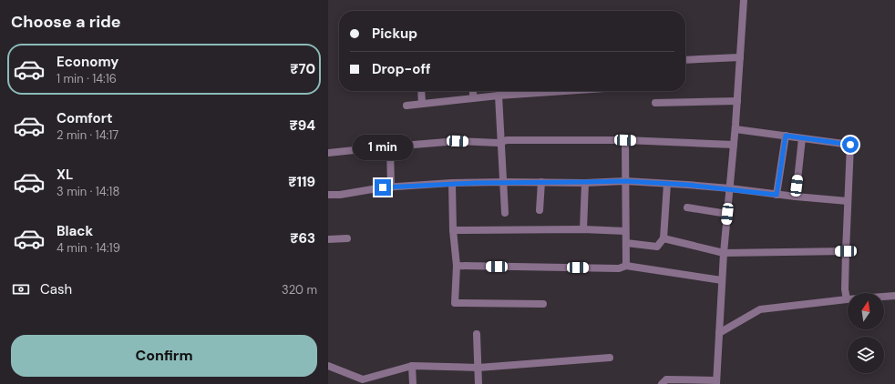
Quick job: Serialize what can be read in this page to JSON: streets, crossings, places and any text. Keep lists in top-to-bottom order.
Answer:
{
  "north": "top",
  "page": {
    "heading": "Choose a ride",
    "banner": ["Pickup", "Drop-off"],
    "list": [
      {
        "name": "Economy",
        "note": "1 min · 14:16",
        "value": "₹70"
      },
      {
        "name": "Comfort",
        "note": "2 min · 14:17",
        "value": "₹94"
      },
      {
        "name": "XL",
        "note": "3 min · 14:18",
        "value": "₹119"
      },
      {
        "name": "Black",
        "note": "4 min · 14:19",
        "value": "₹63"
      }
    ],
    "bubble": "1 min",
    "pay": ["Cash", "320 m"],
    "buttons": "Confirm"
  }
}
